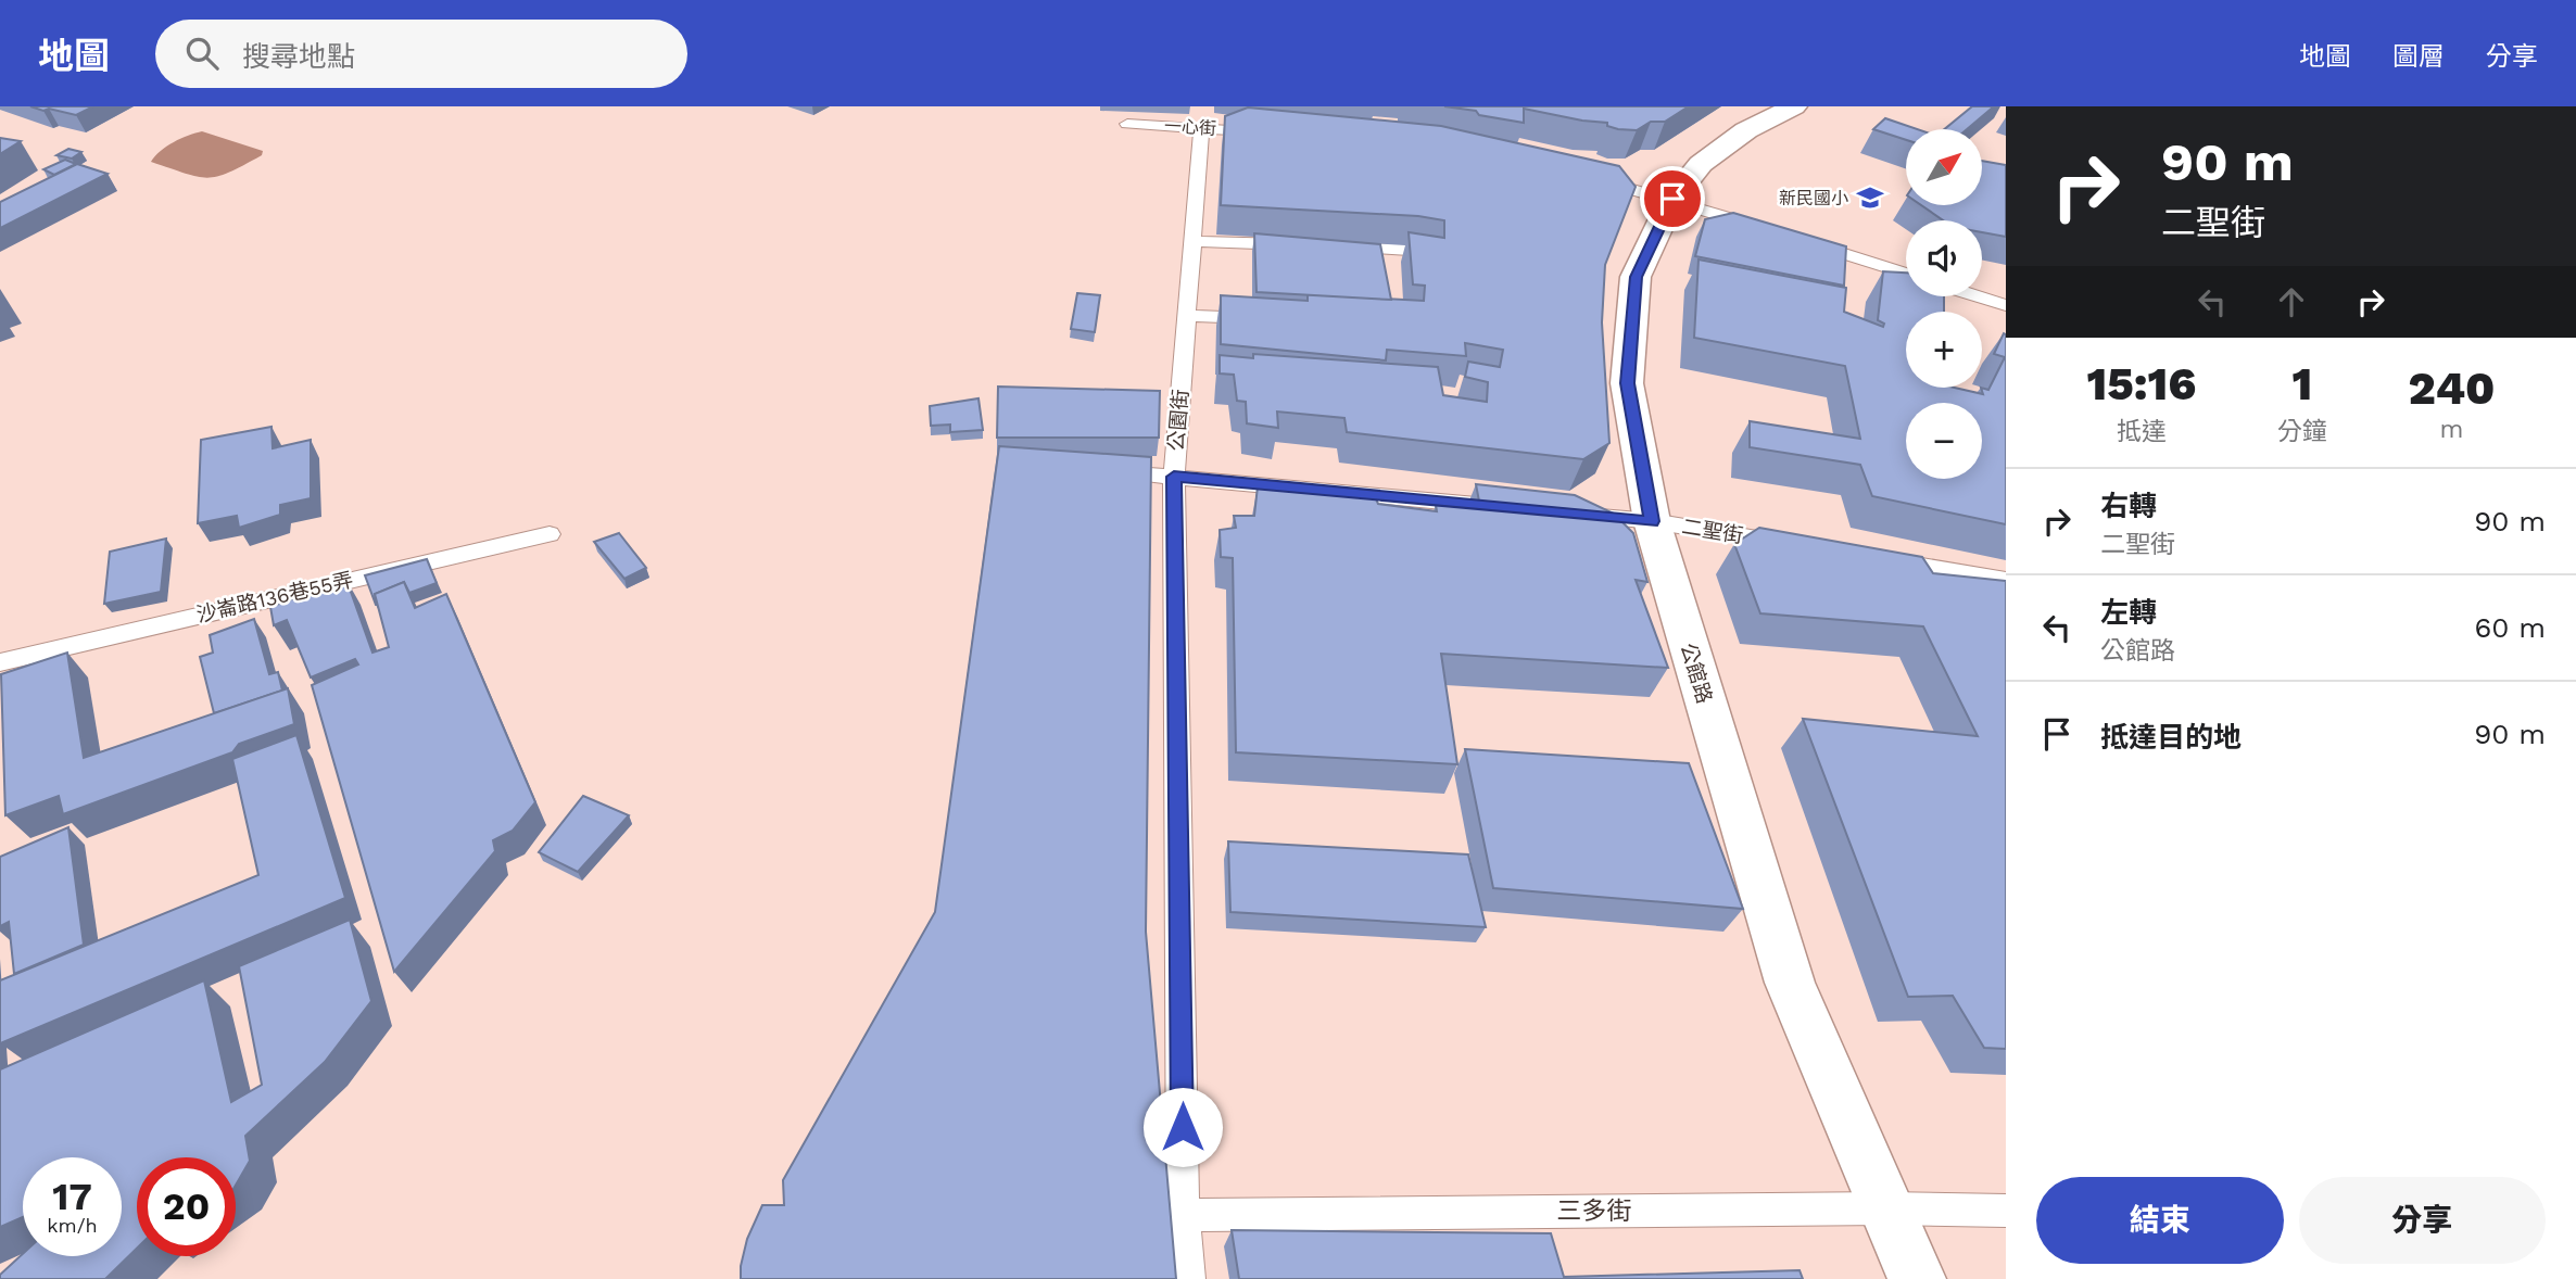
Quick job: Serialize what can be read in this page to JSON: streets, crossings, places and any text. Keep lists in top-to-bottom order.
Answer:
{
  "streets": {
    "street": ["公館路"],
    "lane": [
      "一心街",
      "公園街",
      "二聖街",
      "沙崙路136巷55弄",
      "三多街"
    ]
  },
  "crossings": [
    ["一心街", "公園街"],
    ["公園街", "三多街"],
    ["二聖街", "公館路"],
    ["公館路", "三多街"]
  ],
  "places": {
    "school or university": ["新民國小"]
  },
  "north": "top right",
  "page": {
    "header": "地圖",
    "search": "搜尋地點",
    "nav": ["地圖", "圖層", "分享"],
    "turn": ["90 m", "二聖街"],
    "map_buttons": ["+", "−"],
    "eta": [
      "15:16",
      "抵達",
      "1",
      "分鐘",
      "240",
      "m"
    ],
    "list": [
      {
        "name": "右轉",
        "note": "二聖街",
        "value": "90 m"
      },
      {
        "name": "左轉",
        "note": "公館路",
        "value": "60 m"
      },
      {
        "name": "抵達目的地",
        "value": "90 m"
      }
    ],
    "speed": "17 km/h",
    "limit": "20",
    "buttons": ["結束", "分享"]
  }
}
